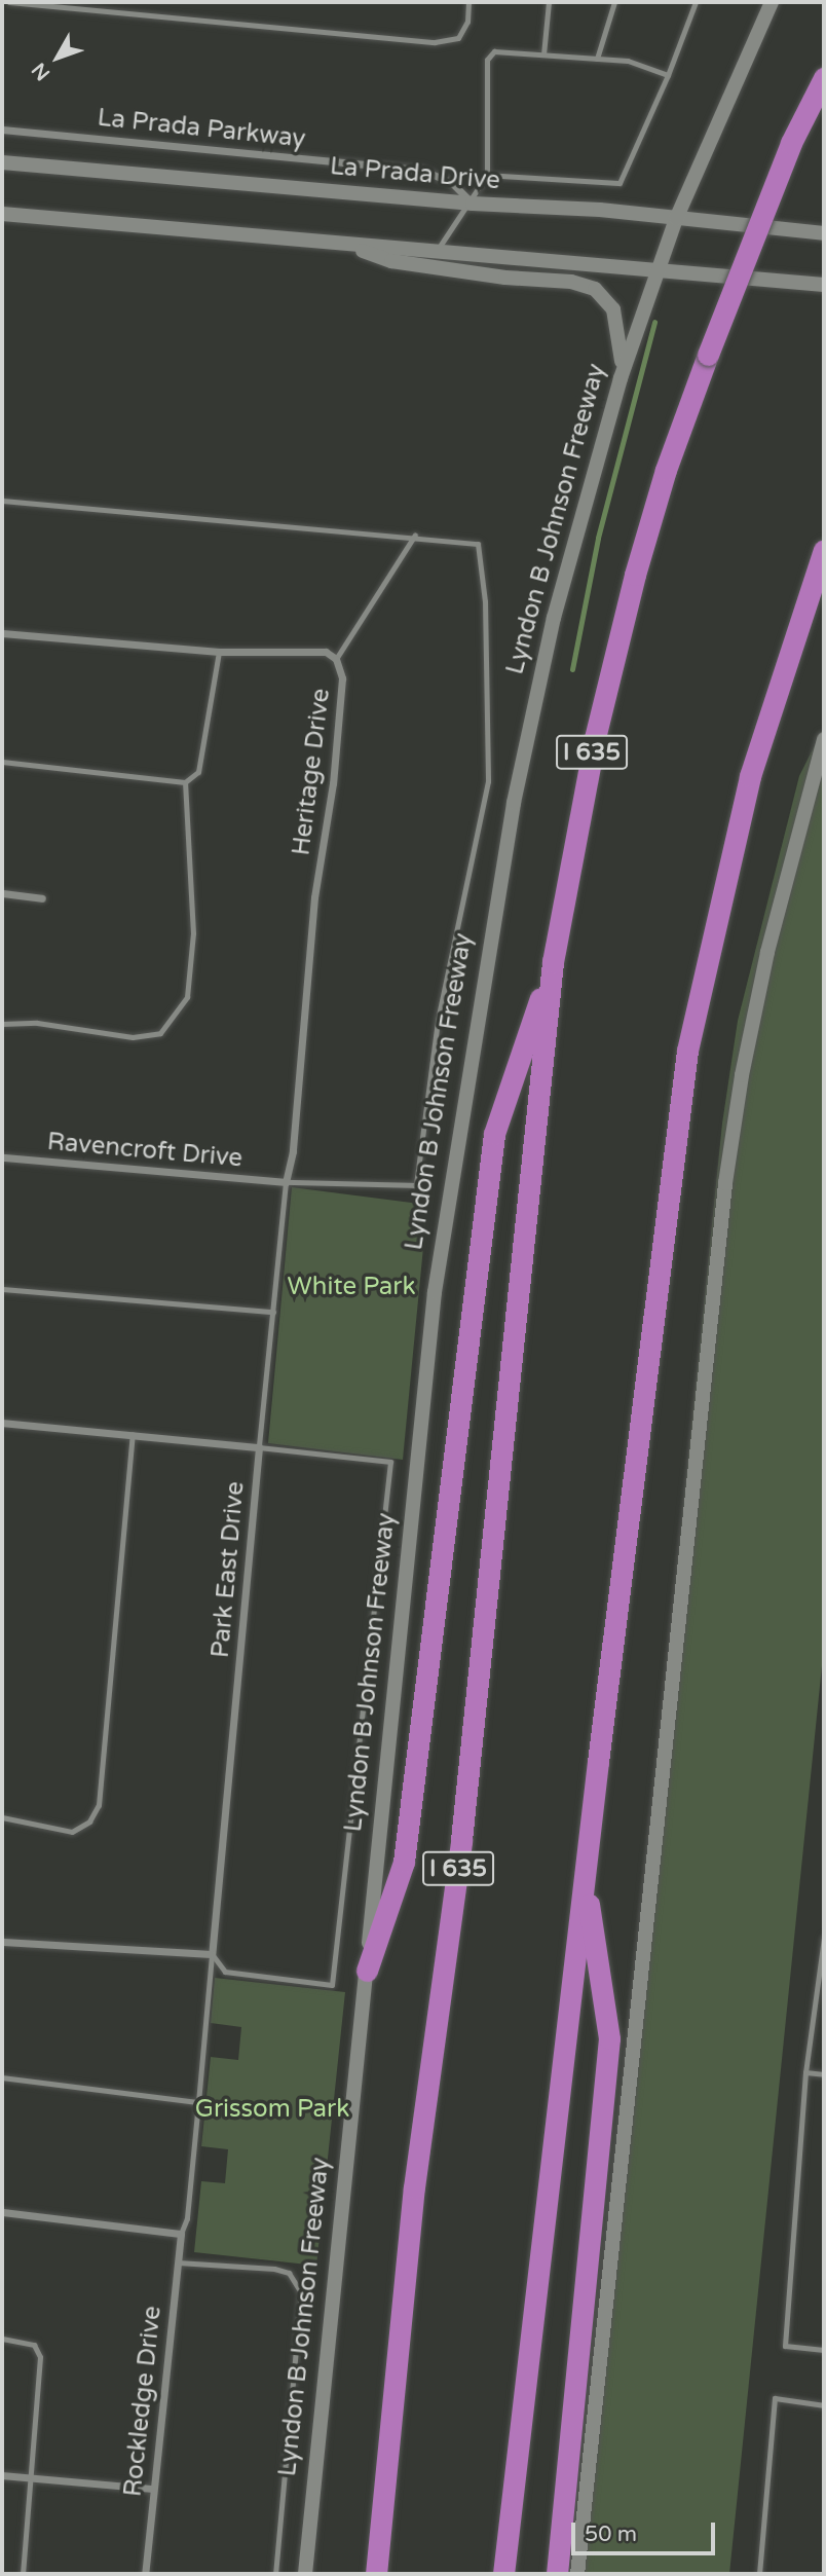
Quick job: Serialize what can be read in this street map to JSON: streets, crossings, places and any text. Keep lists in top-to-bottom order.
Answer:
{
  "streets": {
    "highway": ["I 635"],
    "main road": ["La Prada Drive", "Lyndon B Johnson Freeway"],
    "street": [
      "La Prada Parkway",
      "Heritage Drive",
      "Ravencroft Drive",
      "Park East Drive",
      "Rockledge Drive"
    ]
  },
  "crossings": [
    ["La Prada Parkway", "La Prada Drive"],
    ["La Prada Drive", "Lyndon B Johnson Freeway"],
    ["Heritage Drive", "Ravencroft Drive"]
  ],
  "parks": ["White Park", "Grissom Park"],
  "scale_bar": "50 m",
  "north": "bottom left"
}
